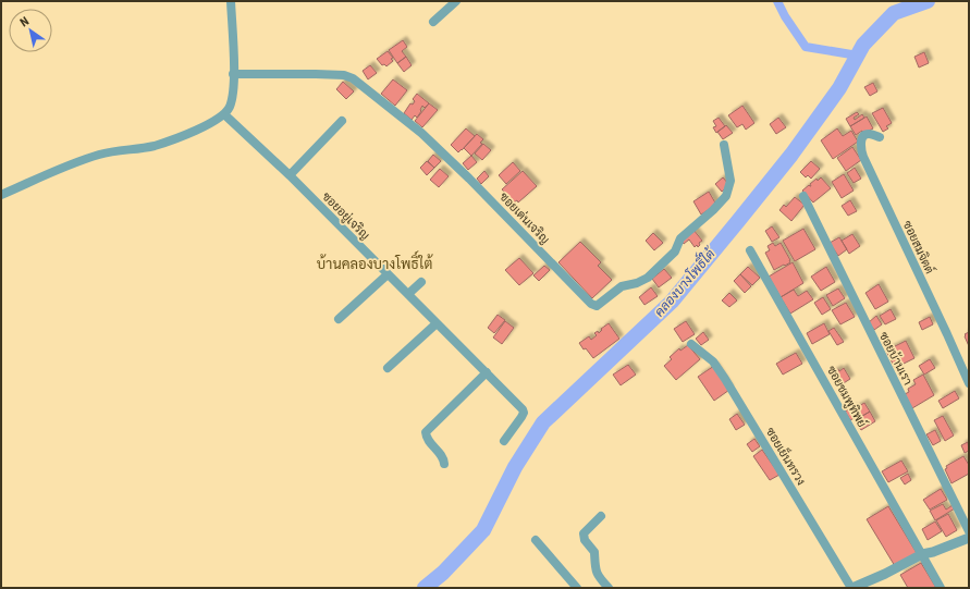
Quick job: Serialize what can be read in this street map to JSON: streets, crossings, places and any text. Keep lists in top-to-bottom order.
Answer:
{
  "streets": {
    "street": [
      "ซอยอยู่เจริญ",
      "ซอยเด่นเจริญ",
      "ซอยสมจิตต์",
      "ซอยบ้านเรา",
      "ซอยชมพูทิพย์",
      "ซอยเย็นทรวง"
    ]
  },
  "districts": ["บ้านคลองบางโพธิ์ใต้"],
  "water": ["คลองบางโพธิ์ใต้"],
  "north": "top left"
}
